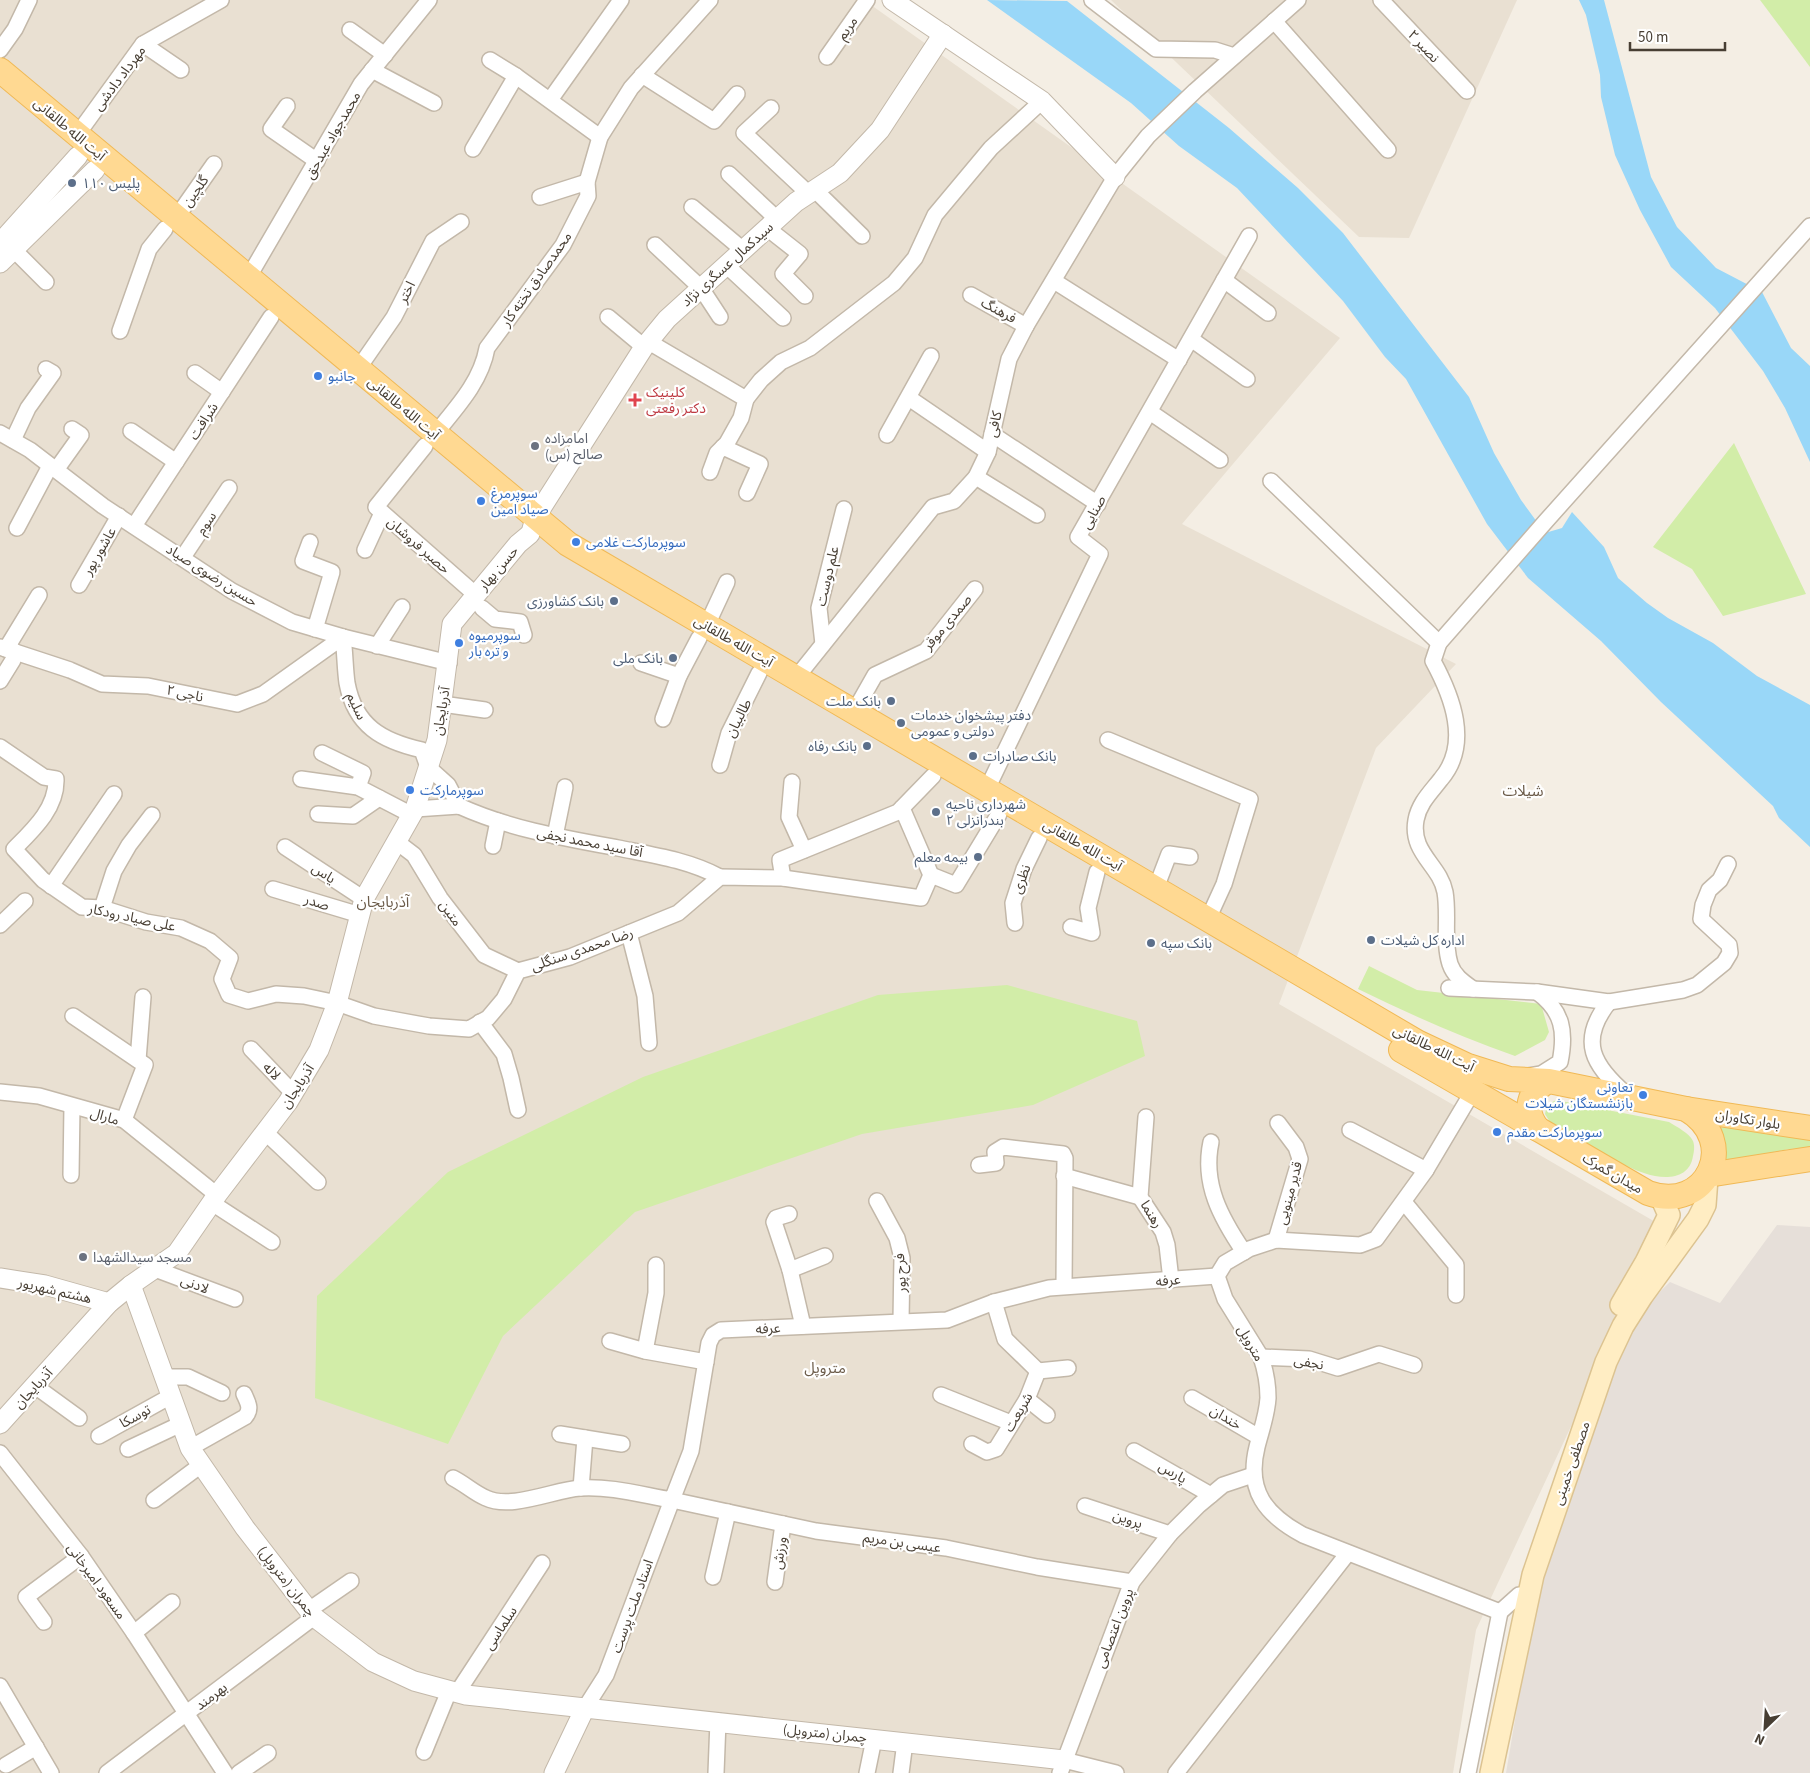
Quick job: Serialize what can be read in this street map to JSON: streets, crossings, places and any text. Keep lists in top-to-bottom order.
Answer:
{
  "streets": {
    "main road": [
      "آیت الله طالقانی",
      "بلوار تکاوران",
      "میدان گمرک",
      "مصطفی خمینی"
    ],
    "street": [
      "مریم",
      "نصیر ۲",
      "مهرداد دادشی",
      "محمدجواد عبدحق",
      "گلچین",
      "سیدکمال عسگری نژاد",
      "محمدصادق تخته کار",
      "اختر",
      "فرهنگ",
      "شرافت",
      "کافی",
      "صنایی",
      "سوم",
      "حصیر فروشان",
      "عاشور پور",
      "حسن بهار",
      "حسین رضوی صیاد",
      "علم دوست",
      "صمدی موقر",
      "ناجی ۲",
      "سلیم",
      "آذربایجان",
      "طالبیان",
      "آقا سید محمد نجفی",
      "یاس",
      "نظری",
      "صدر",
      "متین",
      "علی صیاد رودکار",
      "رضا محمدی سنگلی",
      "لاله",
      "مارال",
      "قدیر مینویی",
      "رهنما",
      "فرح پور",
      "عرفه",
      "لادنی",
      "هشتم شهریور",
      "متروپل",
      "نجفی",
      "شریعت",
      "توسکا",
      "خندان",
      "پارس",
      "پروین",
      "عیسی بن مریم",
      "ورزش",
      "مسعود امیرخانی",
      "چمران (متروپل)",
      "استاد ملت پرست",
      "سلماسی",
      "پروین اعتصامی",
      "بهرمند"
    ]
  },
  "crossings": [
    ["مهرداد دادشی", "آیت الله طالقانی"],
    ["آیت الله طالقانی", "محمدجواد عبدحق"],
    ["آیت الله طالقانی", "گلچین"],
    ["آیت الله طالقانی", "سیدکمال عسگری نژاد"],
    ["آیت الله طالقانی", "محمدصادق تخته کار"],
    ["آیت الله طالقانی", "اختر"],
    ["آیت الله طالقانی", "شرافت"],
    ["آیت الله طالقانی", "کافی"],
    ["آیت الله طالقانی", "صنایی"],
    ["آیت الله طالقانی", "حصیر فروشان"],
    ["آیت الله طالقانی", "حسن بهار"],
    ["آیت الله طالقانی", "صمدی موقر"],
    ["آیت الله طالقانی", "طالبیان"],
    ["آیت الله طالقانی", "نظری"],
    ["آیت الله طالقانی", "میدان گمرک"],
    ["سیدکمال عسگری نژاد", "حسن بهار"],
    ["محمدصادق تخته کار", "حصیر فروشان"],
    ["فرهنگ", "کافی"],
    ["شرافت", "حسین رضوی صیاد"],
    ["کافی", "علم دوست"],
    ["سوم", "حسین رضوی صیاد"],
    ["حصیر فروشان", "حسن بهار"],
    ["عاشور پور", "حسین رضوی صیاد"],
    ["حسن بهار", "حسین رضوی صیاد"],
    ["حسن بهار", "آذربایجان"],
    ["حسین رضوی صیاد", "ناجی ۲"],
    ["حسین رضوی صیاد", "سلیم"],
    ["حسین رضوی صیاد", "آذربایجان"],
    ["ناجی ۲", "سلیم"],
    ["سلیم", "آذربایجان"],
    ["سلیم", "آقا سید محمد نجفی"],
    ["آذربایجان", "یاس"],
    ["آذربایجان", "صدر"],
    ["آذربایجان", "متین"],
    ["آذربایجان", "علی صیاد رودکار"],
    ["آذربایجان", "رضا محمدی سنگلی"],
    ["آذربایجان", "لاله"],
    ["آذربایجان", "مارال"],
    ["آذربایجان", "لادنی"],
    ["آذربایجان", "هشتم شهریور"],
    ["آذربایجان", "چمران (متروپل)"],
    ["آقا سید محمد نجفی", "رضا محمدی سنگلی"],
    ["یاس", "صدر"],
    ["متین", "رضا محمدی سنگلی"],
    ["علی صیاد رودکار", "رضا محمدی سنگلی"],
    ["میدان گمرک", "مصطفی خمینی"],
    ["رهنما", "عرفه"],
    ["فرح پور", "عرفه"],
    ["عرفه", "متروپل"],
    ["عرفه", "عیسی بن مریم"],
    ["عرفه", "استاد ملت پرست"],
    ["متروپل", "نجفی"],
    ["متروپل", "خندان"],
    ["متروپل", "پروین اعتصامی"],
    ["توسکا", "چمران (متروپل)"],
    ["پارس", "پروین اعتصامی"],
    ["پروین", "پروین اعتصامی"],
    ["عیسی بن مریم", "ورزش"],
    ["عیسی بن مریم", "استاد ملت پرست"],
    ["عیسی بن مریم", "پروین اعتصامی"],
    ["مسعود امیرخانی", "بهرمند"],
    ["چمران (متروپل)", "استاد ملت پرست"],
    ["چمران (متروپل)", "سلماسی"],
    ["چمران (متروپل)", "پروین اعتصامی"],
    ["چمران (متروپل)", "بهرمند"]
  ],
  "districts": ["شیلات", "آذربایجان", "متروپل"],
  "places": {
    "other": [
      "پلیس ۱۱۰",
      "جانبو",
      "امامزاده صالح (س)",
      "سوپرمرغ صیاد امین",
      "سوپرمارکت غلامی",
      "بانک کشاورزی",
      "سوپرمیوه و تره بار",
      "بانک ملی",
      "بانک ملت",
      "دفتر پیشخوان خدمات دولتی و عمومی",
      "بانک رفاه",
      "بانک صادرات",
      "سوپرمارکت",
      "شهرداری ناحیه ۲ بندرانزلی",
      "بیمه معلم",
      "اداره کل شیلات",
      "بانک سپه",
      "تعاونی بازنشستگان شیلات",
      "سوپرمارکت مقدم",
      "مسجد سیدالشهدا"
    ],
    "health": ["کلینیک دکتر رفعتی"]
  },
  "scale_bar": "50 m",
  "north": "bottom left"
}
